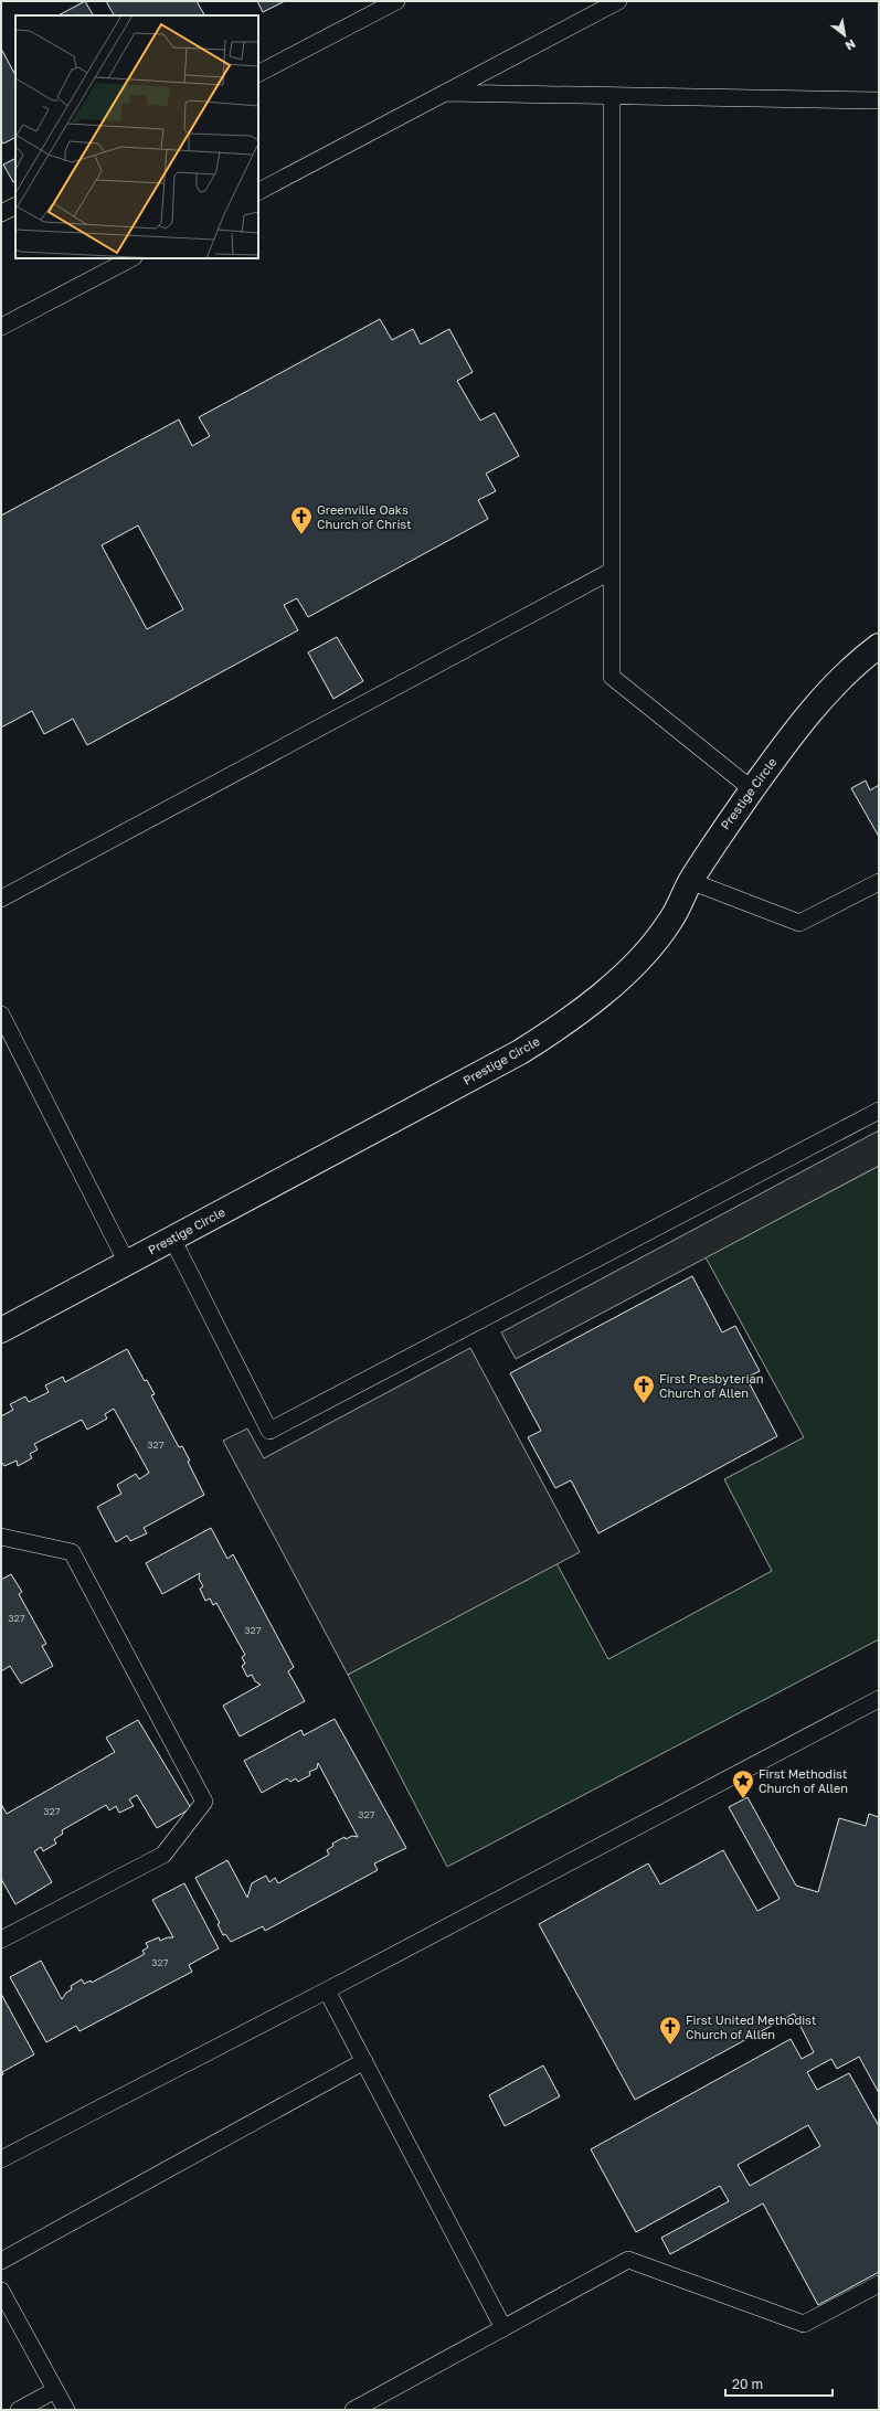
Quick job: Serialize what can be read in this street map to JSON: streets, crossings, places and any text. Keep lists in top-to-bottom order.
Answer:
{
  "streets": {
    "street": ["Prestige Circle"]
  },
  "places": {
    "church": ["Greenville Oaks Church of Christ", "First Presbyterian Church of Allen", "First United Methodist Church of Allen"],
    "place": ["First Methodist Church of Allen"]
  },
  "house_numbers": [
    "327",
    "327",
    "327",
    "327",
    "327",
    "327"
  ],
  "scale_bar": "20 m",
  "north": "bottom right"
}
